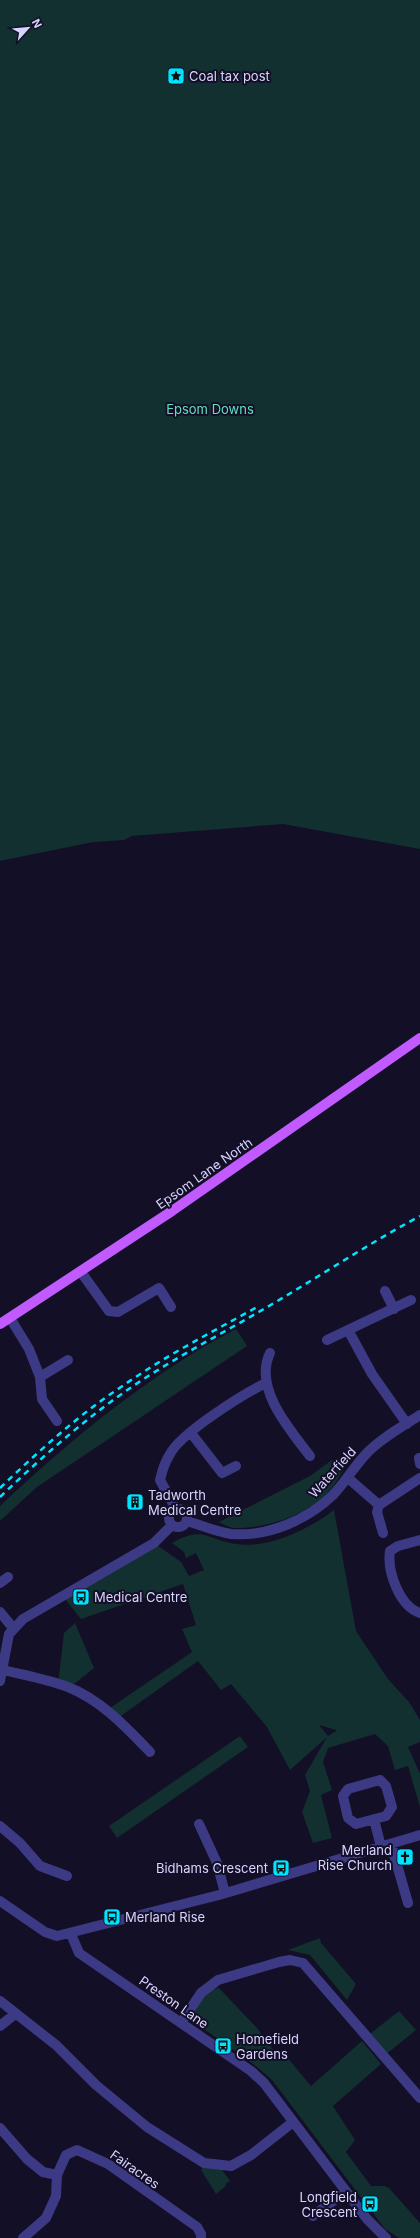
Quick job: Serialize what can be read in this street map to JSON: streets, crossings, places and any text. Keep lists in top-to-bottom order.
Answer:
{
  "streets": {
    "main road": ["Epsom Lane North"],
    "street": ["Waterfield", "Preston Lane", "Fairacres"]
  },
  "parks": ["Epsom Downs"],
  "places": {
    "place": ["Coal tax post"],
    "building": ["Tadworth Medical Centre"],
    "bus stop": [
      "Medical Centre",
      "Bidhams Crescent",
      "Merland Rise",
      "Homefield Gardens",
      "Longfield Crescent"
    ],
    "church": ["Merland Rise Church"]
  },
  "north": "top right"
}
